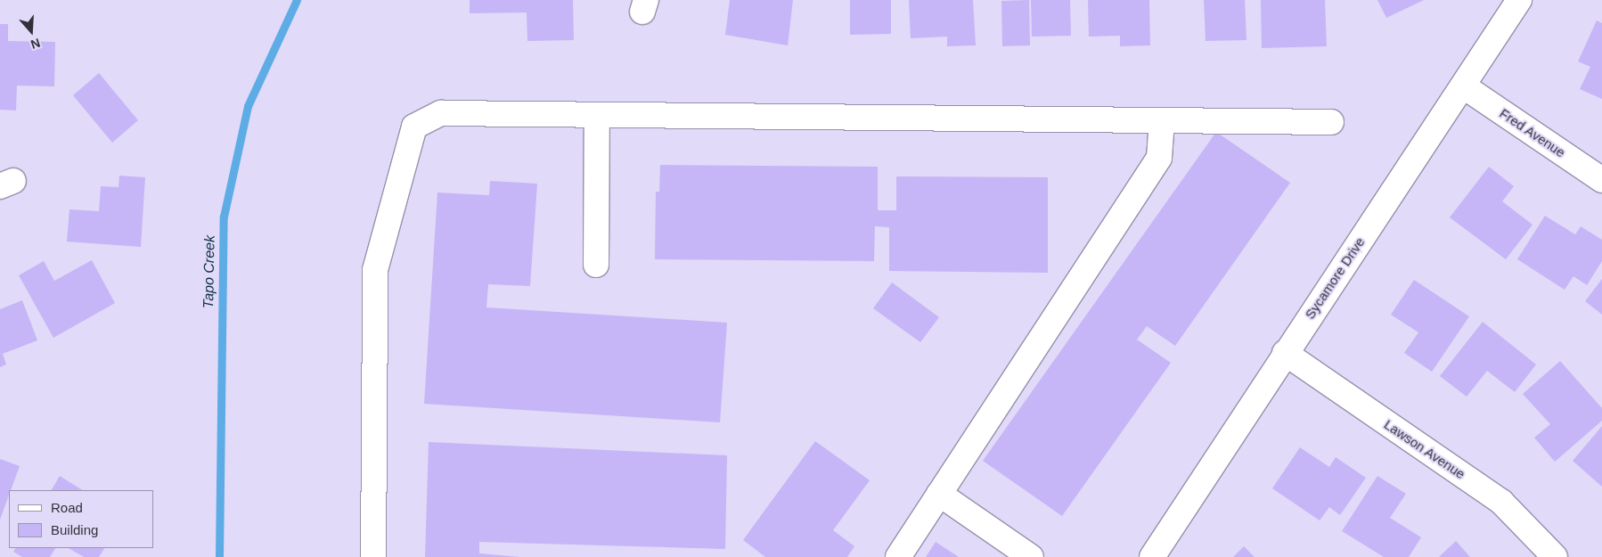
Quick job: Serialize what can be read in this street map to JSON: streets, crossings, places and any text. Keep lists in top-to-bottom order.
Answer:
{
  "streets": {
    "street": ["Fred Avenue", "Sycamore Drive", "Lawson Avenue"]
  },
  "crossings": [
    ["Fred Avenue", "Sycamore Drive"],
    ["Sycamore Drive", "Lawson Avenue"]
  ],
  "water": ["Tapo Creek"],
  "legend": ["Road", "Building"],
  "north": "bottom"
}
